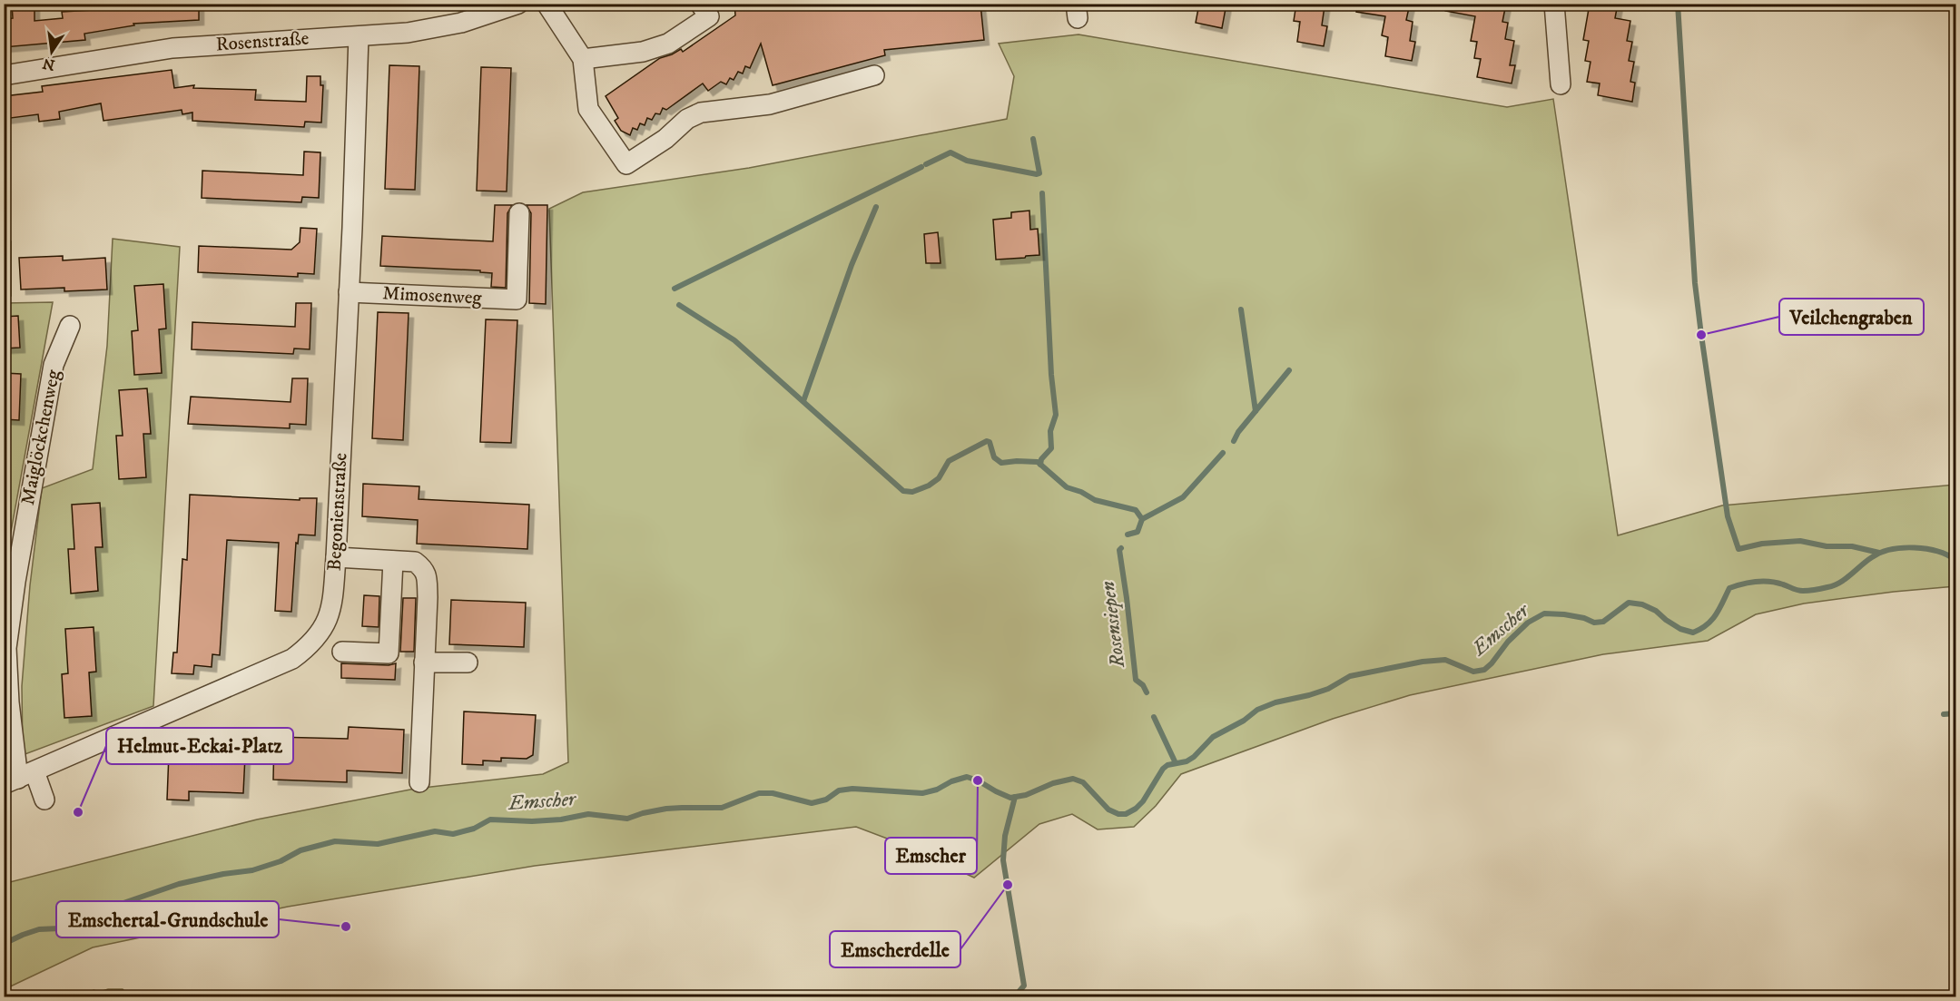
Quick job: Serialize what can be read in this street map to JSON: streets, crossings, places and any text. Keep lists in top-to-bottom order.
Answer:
{
  "streets": {
    "street": [
      "Rosenstraße",
      "Mimosenweg",
      "Maiglöckchenweg",
      "Begonienstraße"
    ]
  },
  "crossings": [
    ["Rosenstraße", "Begonienstraße"],
    ["Mimosenweg", "Begonienstraße"],
    ["Maiglöckchenweg", "Begonienstraße"]
  ],
  "water": ["Rosensiepen", "Emscher"],
  "places": [
    "Veilchengraben",
    "Emscher",
    "Helmut-Eckai-Platz",
    "Emscherdelle",
    "Emschertal-Grundschule"
  ],
  "north": "bottom"
}
